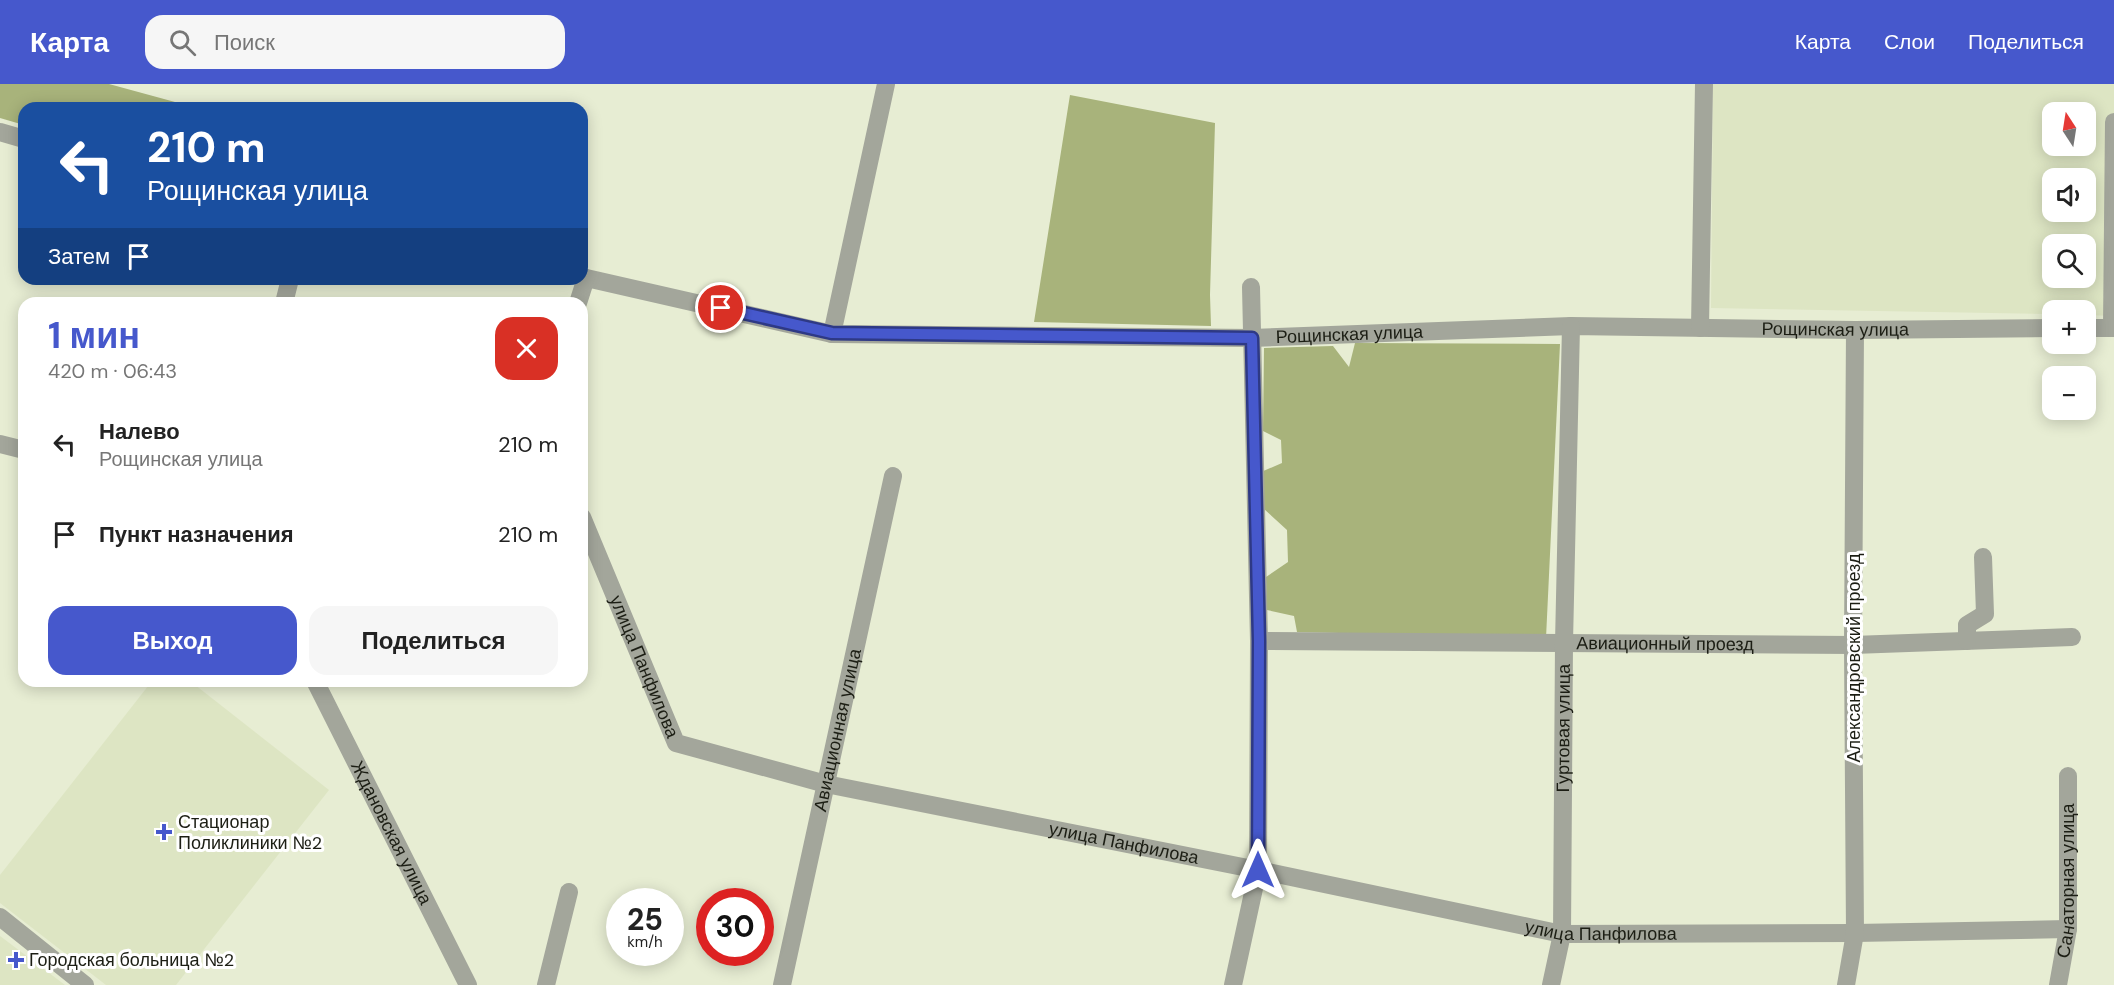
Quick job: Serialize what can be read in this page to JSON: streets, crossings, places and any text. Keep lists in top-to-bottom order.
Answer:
{
  "streets": {
    "street": [
      "Рощинская улица",
      "Авиационный проезд",
      "Александровский проезд",
      "улица Панфилова",
      "Гуртовая улица",
      "Авиационная улица",
      "Ждановская улица",
      "Санаторная улица"
    ]
  },
  "crossings": [
    ["Рощинская улица", "Александровский проезд"],
    ["Рощинская улица", "Гуртовая улица"],
    ["Авиационный проезд", "Александровский проезд"],
    ["Авиационный проезд", "Гуртовая улица"],
    ["Александровский проезд", "улица Панфилова"],
    ["улица Панфилова", "Гуртовая улица"],
    ["улица Панфилова", "Авиационная улица"],
    ["улица Панфилова", "Санаторная улица"]
  ],
  "places": {
    "health": ["Стационар Поликлиники №2", "Городская больница №2"]
  },
  "north": "top",
  "page": {
    "header": "Карта",
    "search": "Поиск",
    "nav": ["Карта", "Слои", "Поделиться"],
    "map_buttons": ["+", "−"],
    "turn": ["210 m", "Рощинская улица"],
    "then": "Затем",
    "heading": ["1 мин", "420 m · 06:43"],
    "list": [
      {
        "name": "Налево",
        "note": "Рощинская улица",
        "value": "210 m"
      },
      {
        "name": "Пункт назначения",
        "value": "210 m"
      }
    ],
    "buttons": ["Выход", "Поделиться"],
    "speed": "25 km/h",
    "limit": "30"
  }
}
